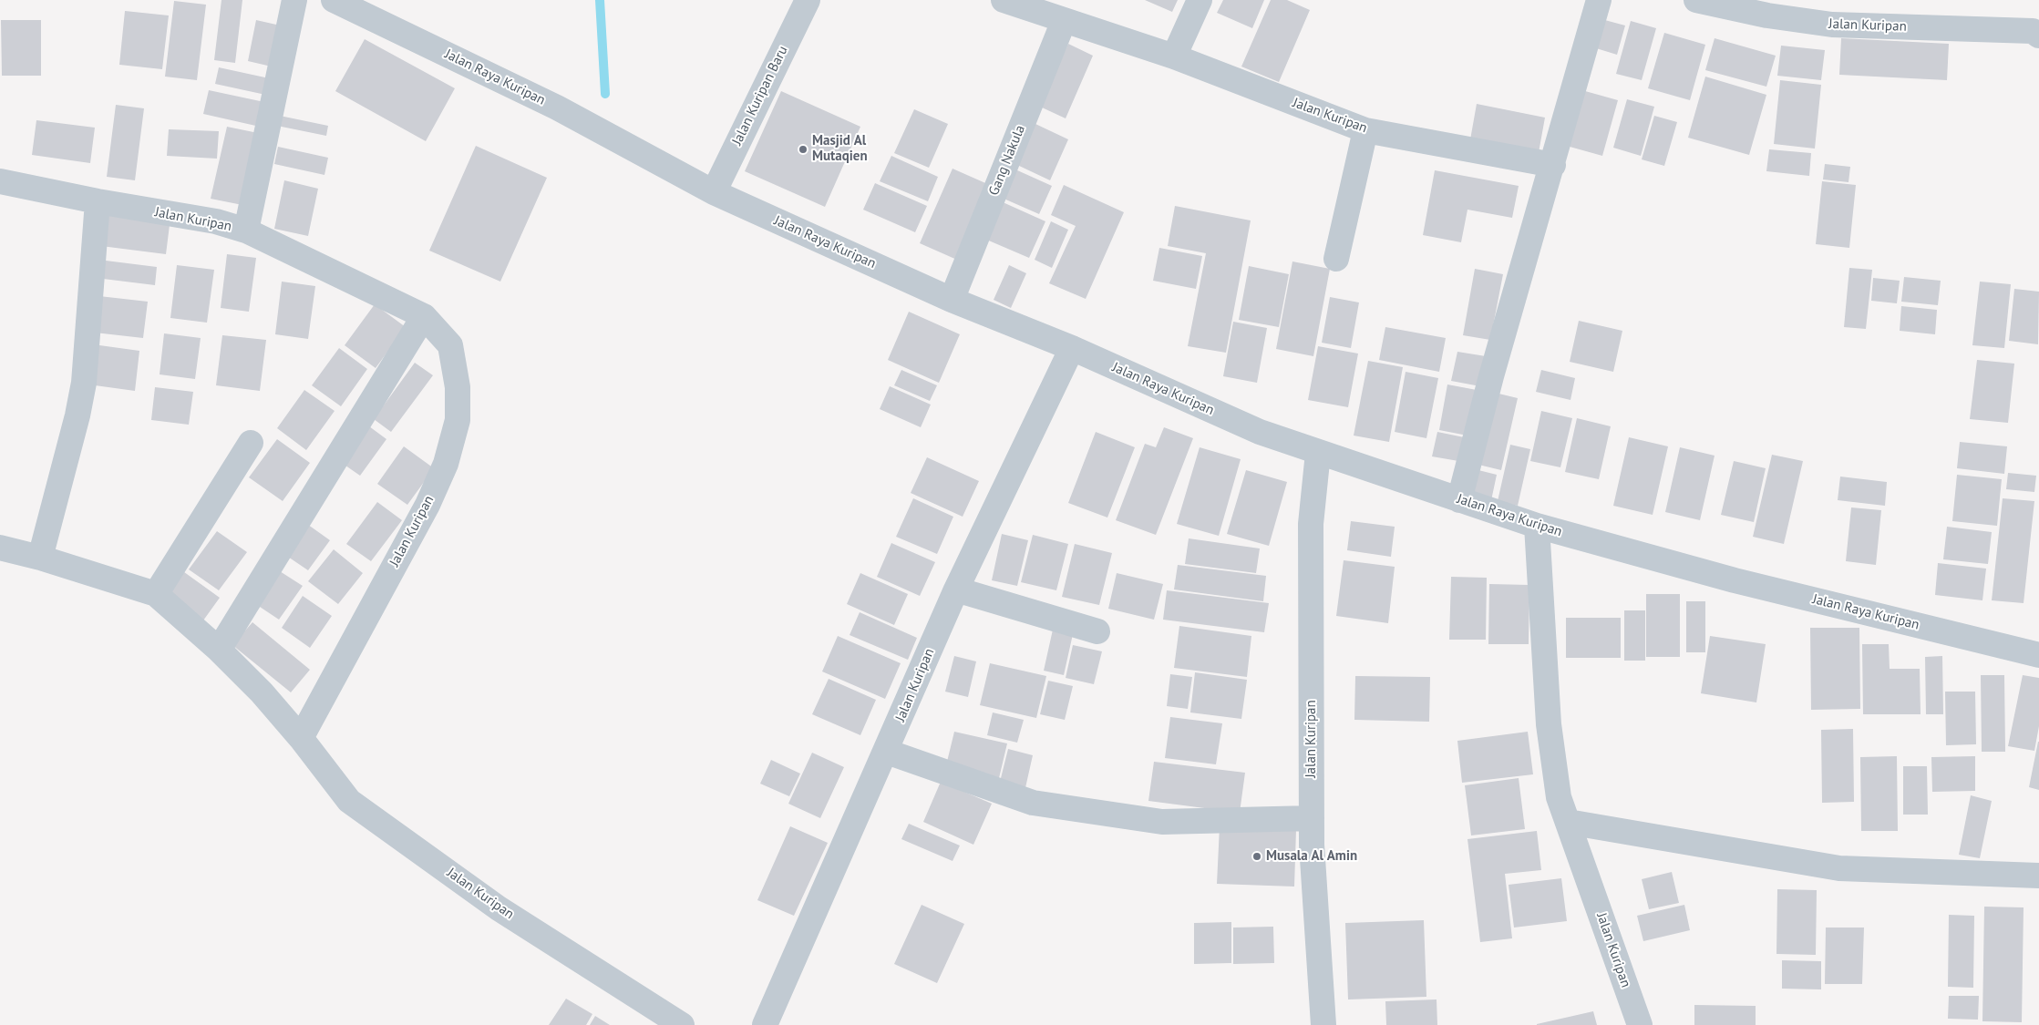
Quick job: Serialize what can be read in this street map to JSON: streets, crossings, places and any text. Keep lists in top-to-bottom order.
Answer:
{
  "streets": {
    "street": [
      "Jalan Kuripan",
      "Jalan Raya Kuripan",
      "Jalan Kuripan Baru",
      "Gang Nakula"
    ]
  },
  "crossings": [
    ["Jalan Kuripan", "Jalan Raya Kuripan"],
    ["Jalan Kuripan", "Gang Nakula"],
    ["Jalan Raya Kuripan", "Jalan Kuripan Baru"],
    ["Jalan Raya Kuripan", "Gang Nakula"]
  ],
  "places": ["Masjid Al Mutaqien", "Musala Al Amin"]
}
